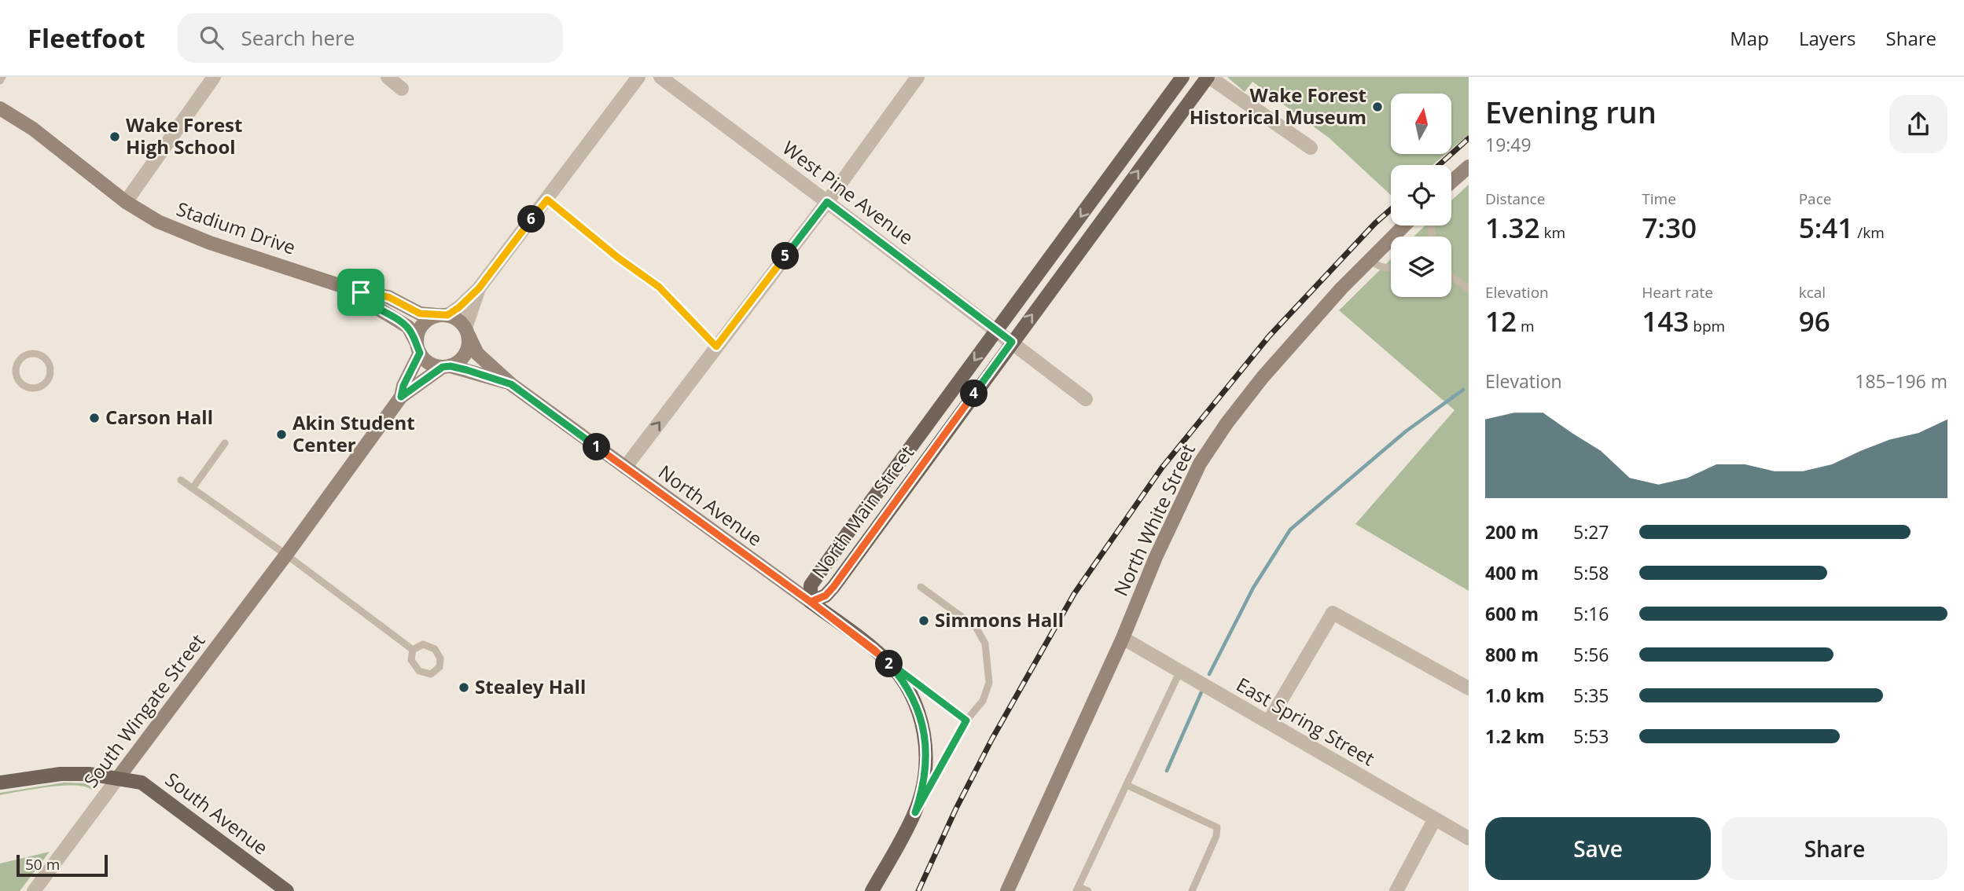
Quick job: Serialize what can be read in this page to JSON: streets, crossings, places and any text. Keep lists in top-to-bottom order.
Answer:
{
  "streets": {
    "main road": ["North Avenue", "North Main Street", "South Avenue"],
    "street": [
      "West Pine Avenue",
      "Stadium Drive",
      "North White Street",
      "South Wingate Street",
      "East Spring Street"
    ]
  },
  "crossings": [
    ["West Pine Avenue", "North Main Street"],
    ["Stadium Drive", "North Avenue"],
    ["North Avenue", "North Main Street"],
    ["North White Street", "East Spring Street"],
    ["South Wingate Street", "South Avenue"]
  ],
  "places": [
    "Wake Forest Historical Museum",
    "Wake Forest High School",
    "Carson Hall",
    "Akin Student Center",
    "Simmons Hall",
    "Stealey Hall"
  ],
  "scale_bar": "50 m",
  "north": "top",
  "page": {
    "header": "Fleetfoot",
    "search": "Search here",
    "nav": ["Map", "Layers", "Share"],
    "heading": ["Evening run", "19:49"],
    "stats": [
      ["Distance", "1.32 km"],
      ["Time", "7:30"],
      ["Pace", "5:41 /km"],
      ["Elevation", "12 m"],
      ["Heart rate", "143 bpm"],
      ["kcal", "96"]
    ],
    "pins": [
      "6",
      "5",
      "4",
      "1",
      "2"
    ],
    "chart": ["Elevation", "185–196 m"],
    "list": [
      {
        "name": "200 m",
        "note": "5:27"
      },
      {
        "name": "400 m",
        "note": "5:58"
      },
      {
        "name": "600 m",
        "note": "5:16"
      },
      {
        "name": "800 m",
        "note": "5:56"
      },
      {
        "name": "1.0 km",
        "note": "5:35"
      },
      {
        "name": "1.2 km",
        "note": "5:53"
      }
    ],
    "buttons": ["Save", "Share"],
    "scale": "50 m"
  }
}
